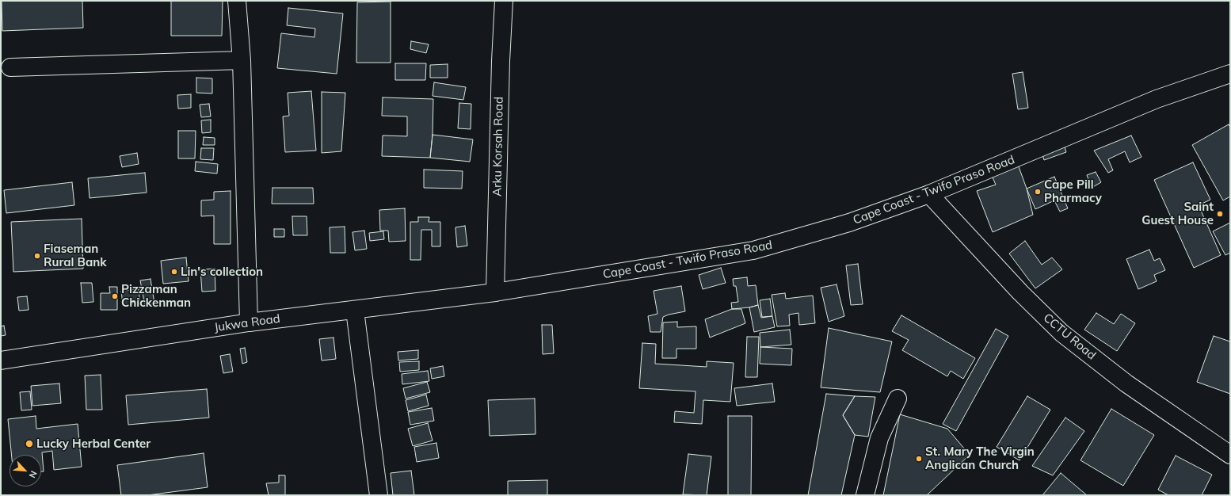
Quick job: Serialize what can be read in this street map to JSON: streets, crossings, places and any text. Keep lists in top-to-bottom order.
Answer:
{
  "streets": {
    "street": [
      "Arku Korsah Road",
      "Cape Coast - Twifo Praso Road",
      "Jukwa Road",
      "CCTU Road"
    ]
  },
  "crossings": [
    ["Arku Korsah Road", "Cape Coast - Twifo Praso Road"],
    ["Arku Korsah Road", "Jukwa Road"],
    ["Cape Coast - Twifo Praso Road", "Jukwa Road"],
    ["Cape Coast - Twifo Praso Road", "CCTU Road"]
  ],
  "places": [
    "Cape Pill Pharmacy",
    "Saint Guest House",
    "Fiaseman Rural Bank",
    "Lin's collection",
    "Pizzaman Chickenman",
    "Lucky Herbal Center",
    "St. Mary The Virgin Anglican Church"
  ],
  "north": "bottom right"
}
